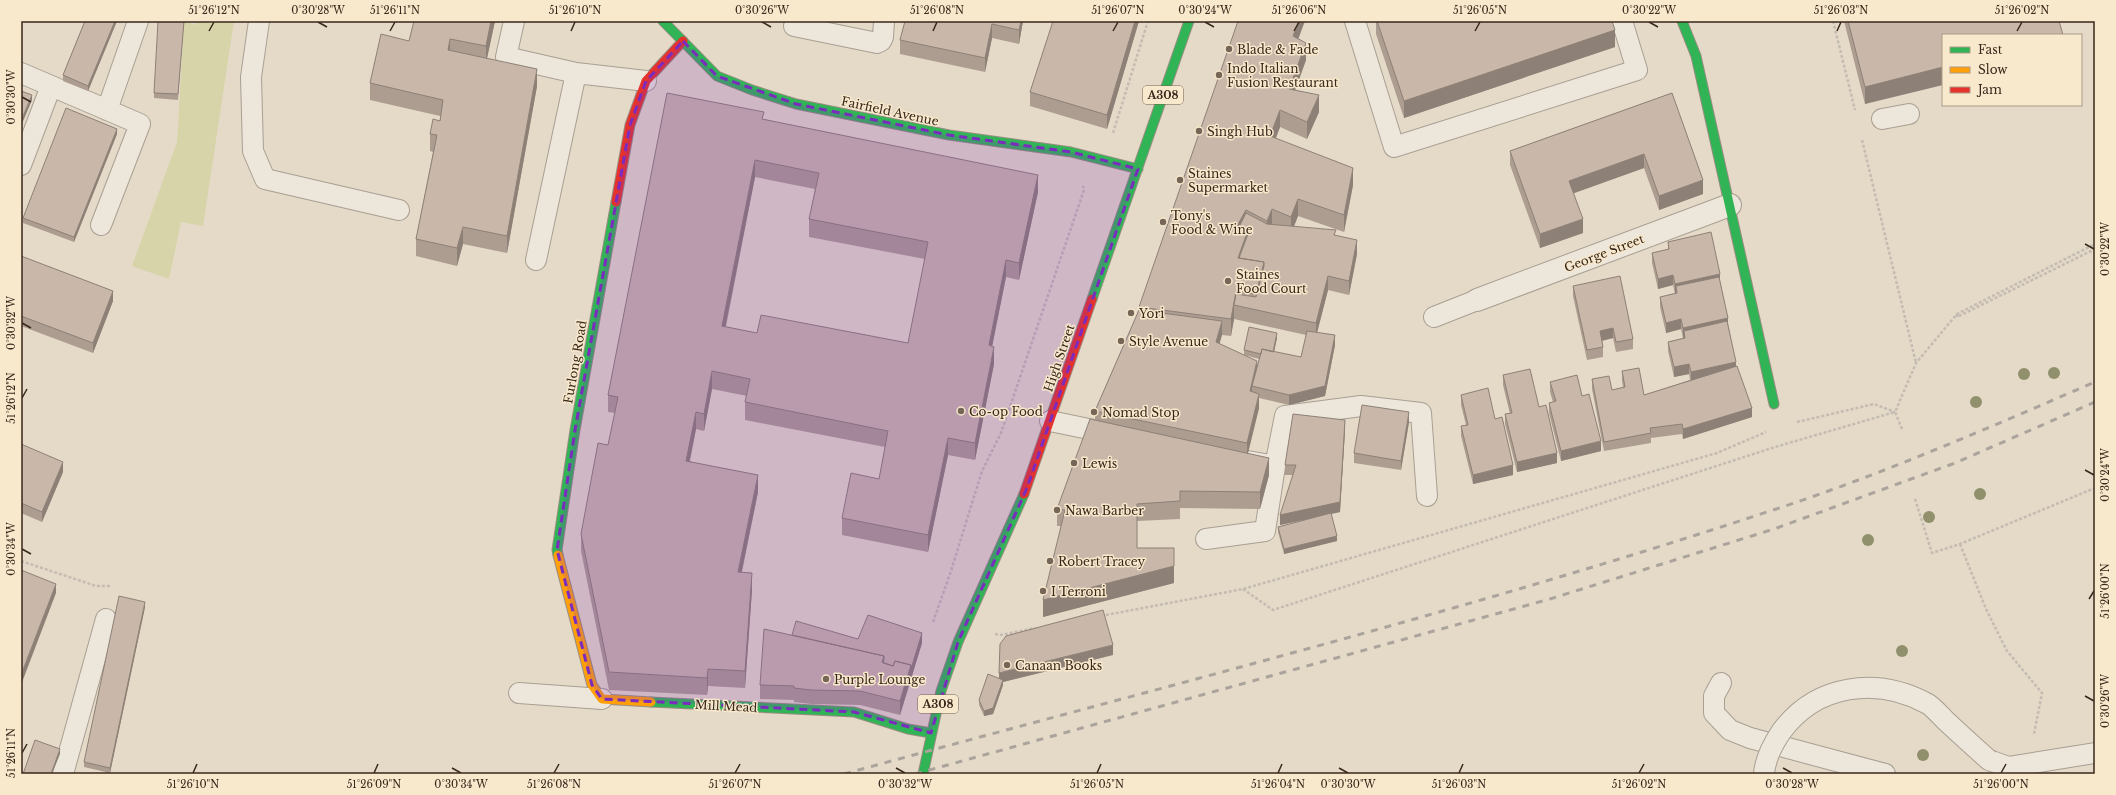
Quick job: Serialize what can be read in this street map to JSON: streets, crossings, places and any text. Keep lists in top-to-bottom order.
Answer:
{
  "streets": {
    "street": [
      "A308",
      "Fairfield Avenue",
      "George Street",
      "High Street",
      "Furlong Road",
      "Mill Mead"
    ]
  },
  "crossings": [
    ["Fairfield Avenue", "High Street"],
    ["Fairfield Avenue", "Furlong Road"],
    ["High Street", "Mill Mead"],
    ["Furlong Road", "Mill Mead"]
  ],
  "places": [
    "Blade & Fade",
    "Indo Italian Fusion Restaurant",
    "Singh Hub",
    "Staines Supermarket",
    "Tony's Food & Wine",
    "Staines Food Court",
    "Yori",
    "Style Avenue",
    "Co-op Food",
    "Nomad Stop",
    "Lewis",
    "Nawa Barber",
    "Robert Tracey",
    "I Terroni",
    "Canaan Books",
    "Purple Lounge"
  ],
  "legend": ["Fast", "Slow", "Jam"],
  "coordinates": [
    "51°26'12\"N",
    "0°30'28\"W",
    "51°26'11\"N",
    "51°26'10\"N",
    "0°30'26\"W",
    "51°26'08\"N",
    "51°26'07\"N",
    "0°30'24\"W",
    "51°26'06\"N",
    "51°26'05\"N",
    "0°30'22\"W",
    "51°26'03\"N",
    "51°26'02\"N",
    "0°30'30\"W",
    "0°30'32\"W",
    "0°30'34\"W",
    "51°26'00\"N",
    "51°26'09\"N",
    "51°26'04\"N"
  ]
}
